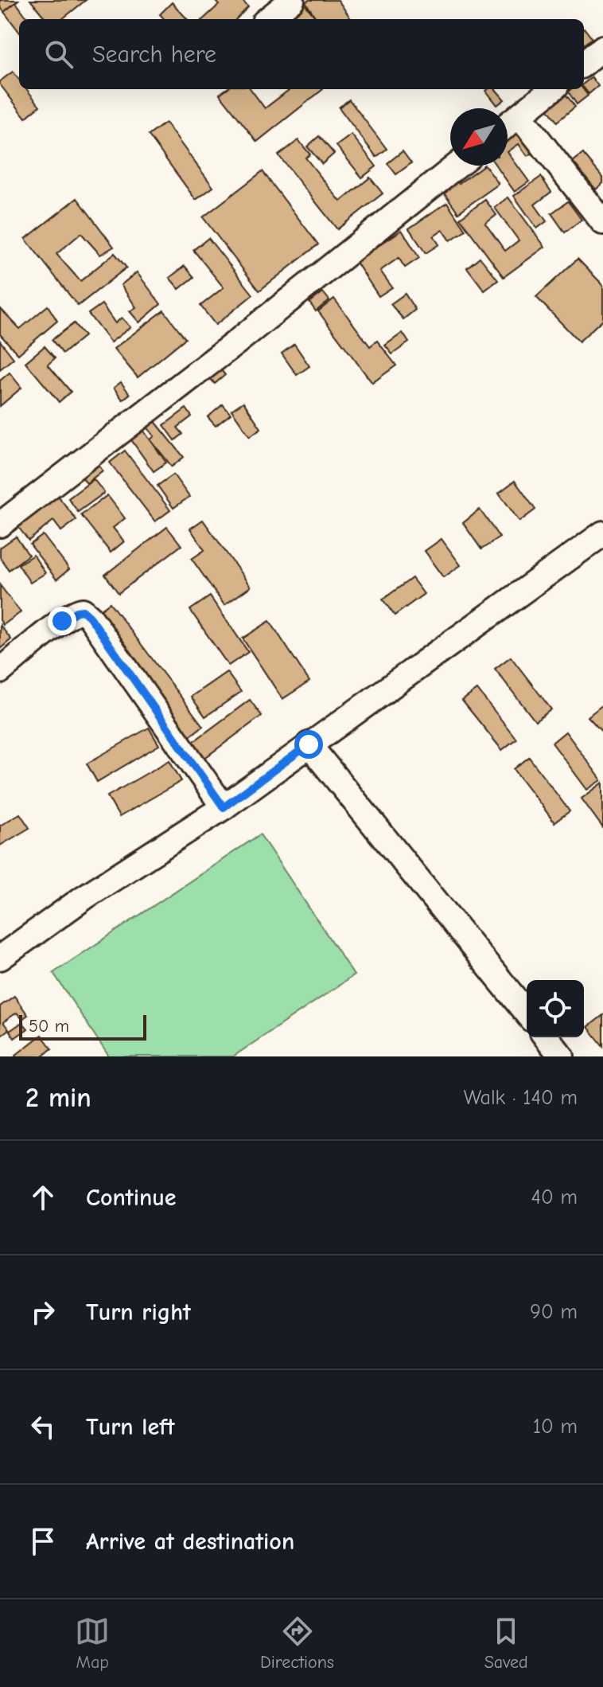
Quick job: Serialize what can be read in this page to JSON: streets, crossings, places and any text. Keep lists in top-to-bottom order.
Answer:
{
  "scale_bar": "50 m",
  "north": "bottom left",
  "page": {
    "search": "Search here",
    "scale": "50 m",
    "heading": ["2 min", "Walk · 140 m"],
    "list": [
      ["Continue", "40 m"],
      ["Turn right", "90 m"],
      ["Turn left", "10 m"],
      "Arrive at destination"
    ],
    "nav": ["Map", "Directions", "Saved"]
  }
}
